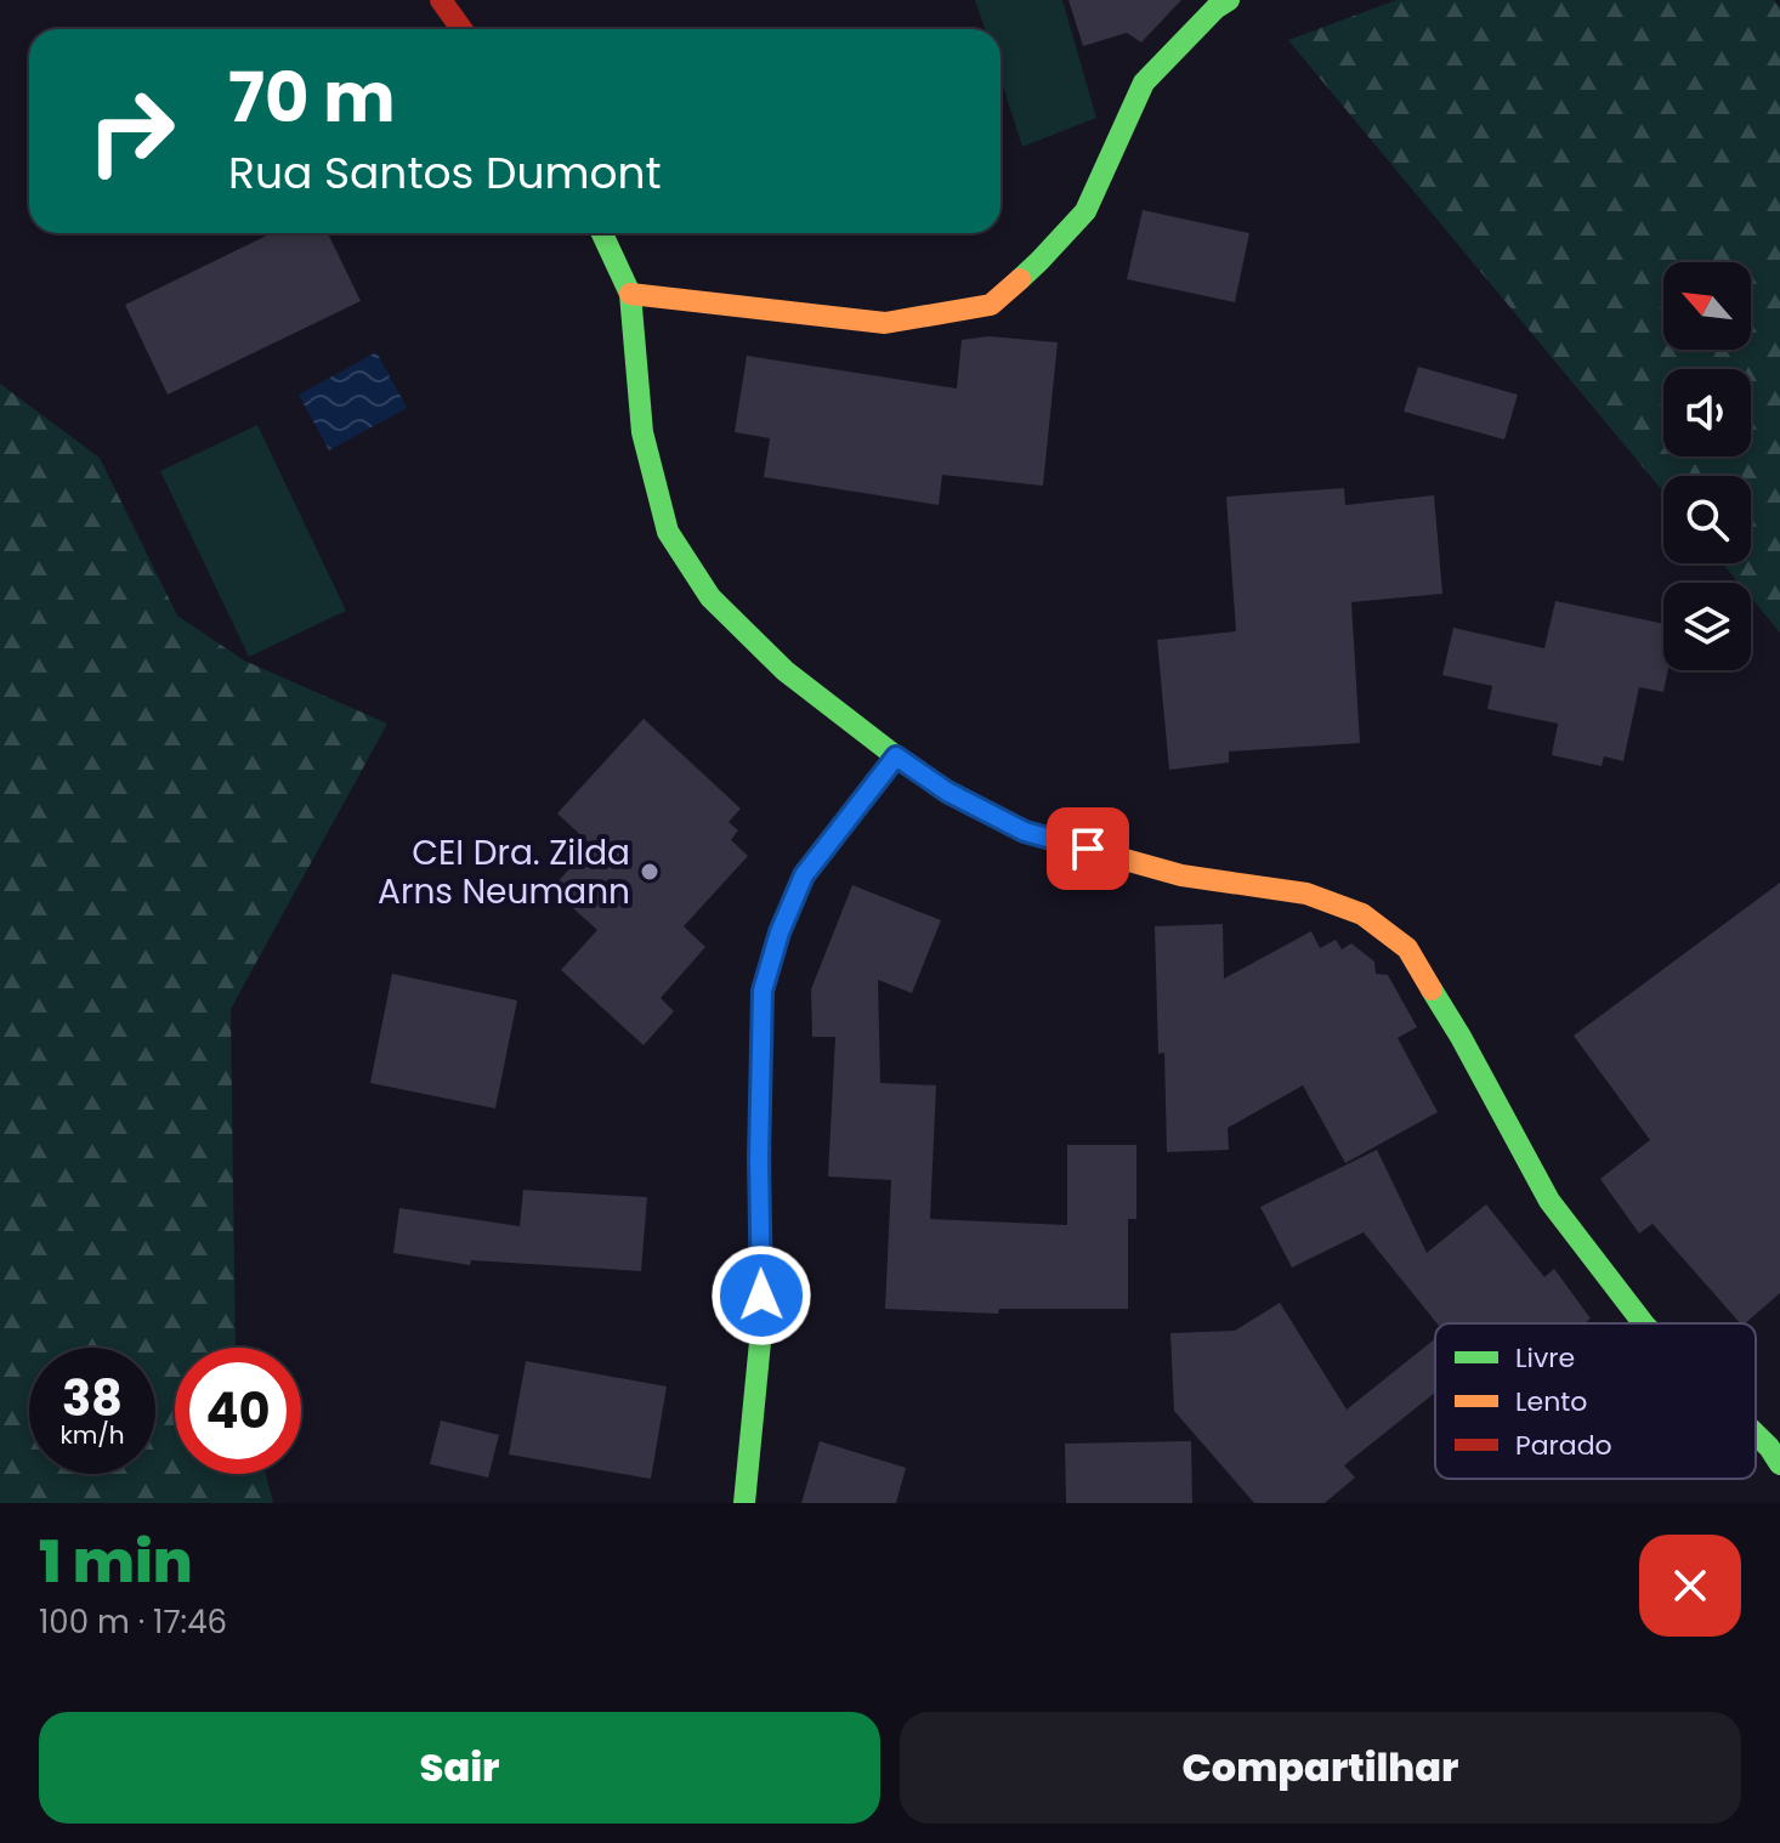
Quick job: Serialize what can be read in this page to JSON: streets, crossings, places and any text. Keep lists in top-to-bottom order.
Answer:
{
  "places": ["CEI Dra. Zilda Arns Neumann"],
  "legend": ["Livre", "Lento", "Parado"],
  "north": "top left",
  "page": {
    "turn": ["70 m", "Rua Santos Dumont"],
    "speed": "38 km/h",
    "limit": "40",
    "heading": ["1 min", "100 m · 17:46"],
    "buttons": ["Sair", "Compartilhar"]
  }
}
